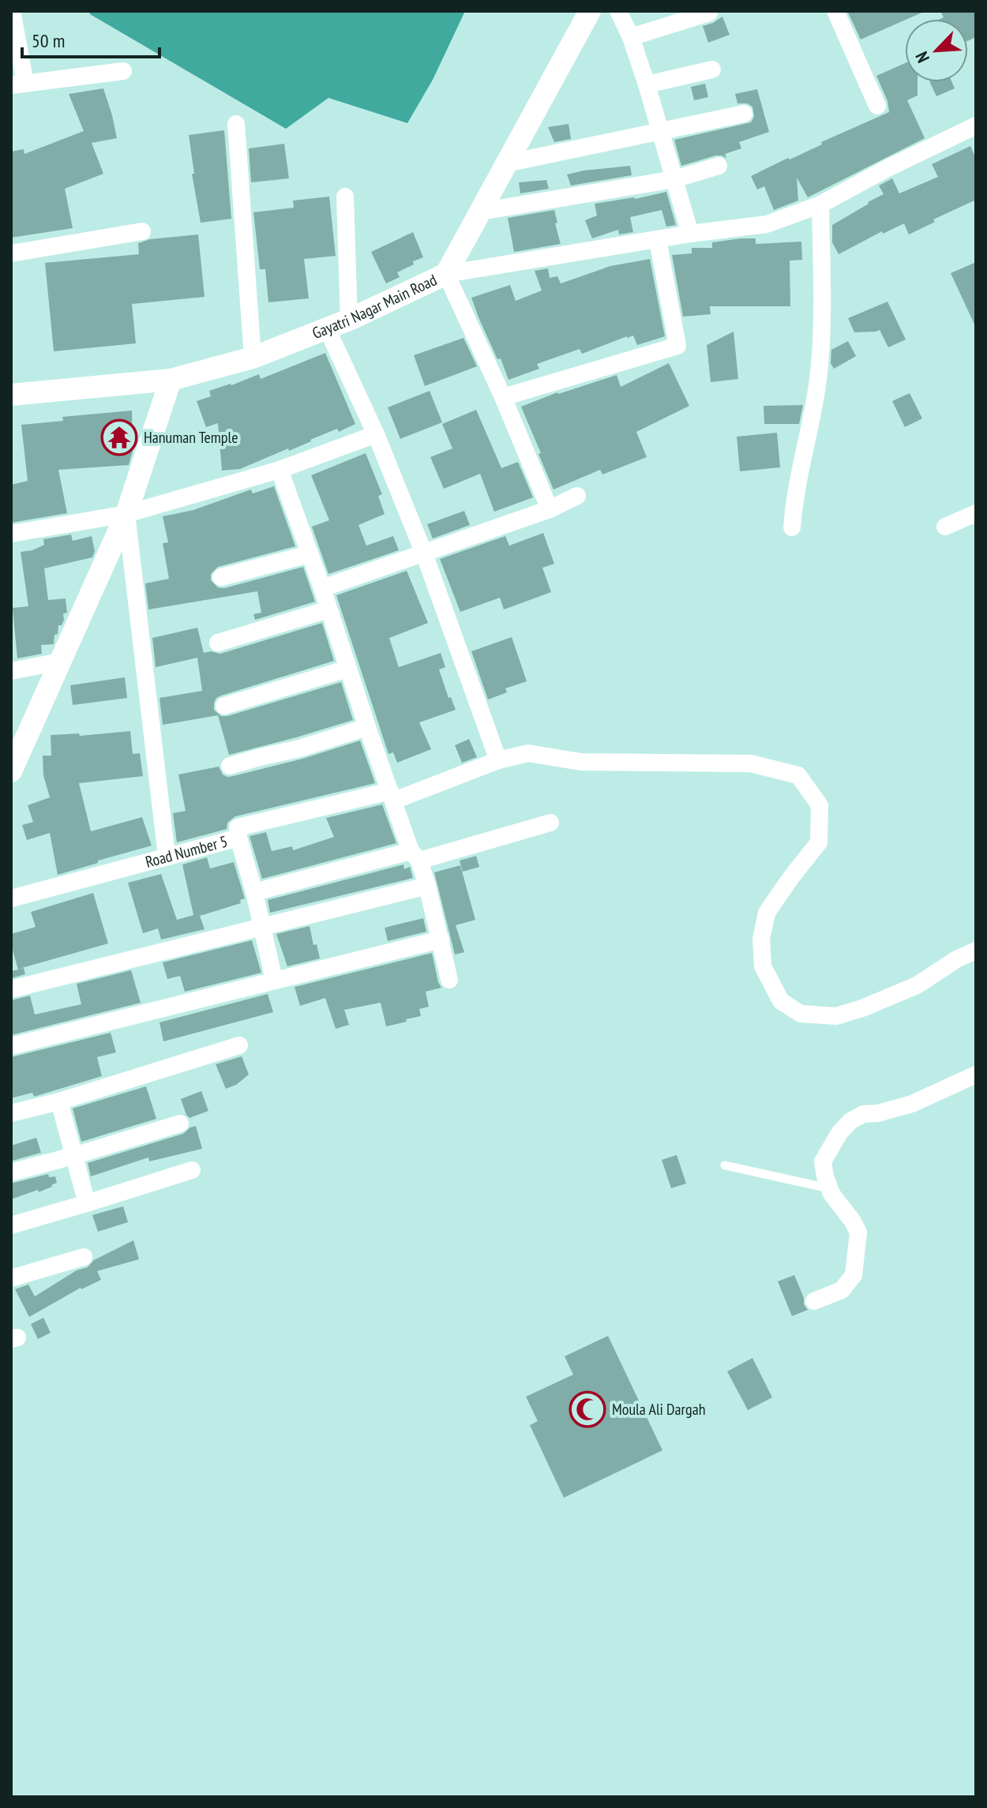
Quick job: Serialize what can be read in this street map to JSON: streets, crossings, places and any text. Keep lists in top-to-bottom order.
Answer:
{
  "streets": {
    "street": ["Gayatri Nagar Main Road", "Road Number 5"]
  },
  "places": {
    "temple": ["Hanuman Temple"],
    "mosque": ["Moula Ali Dargah"]
  },
  "scale_bar": "50 m",
  "north": "bottom left"
}
